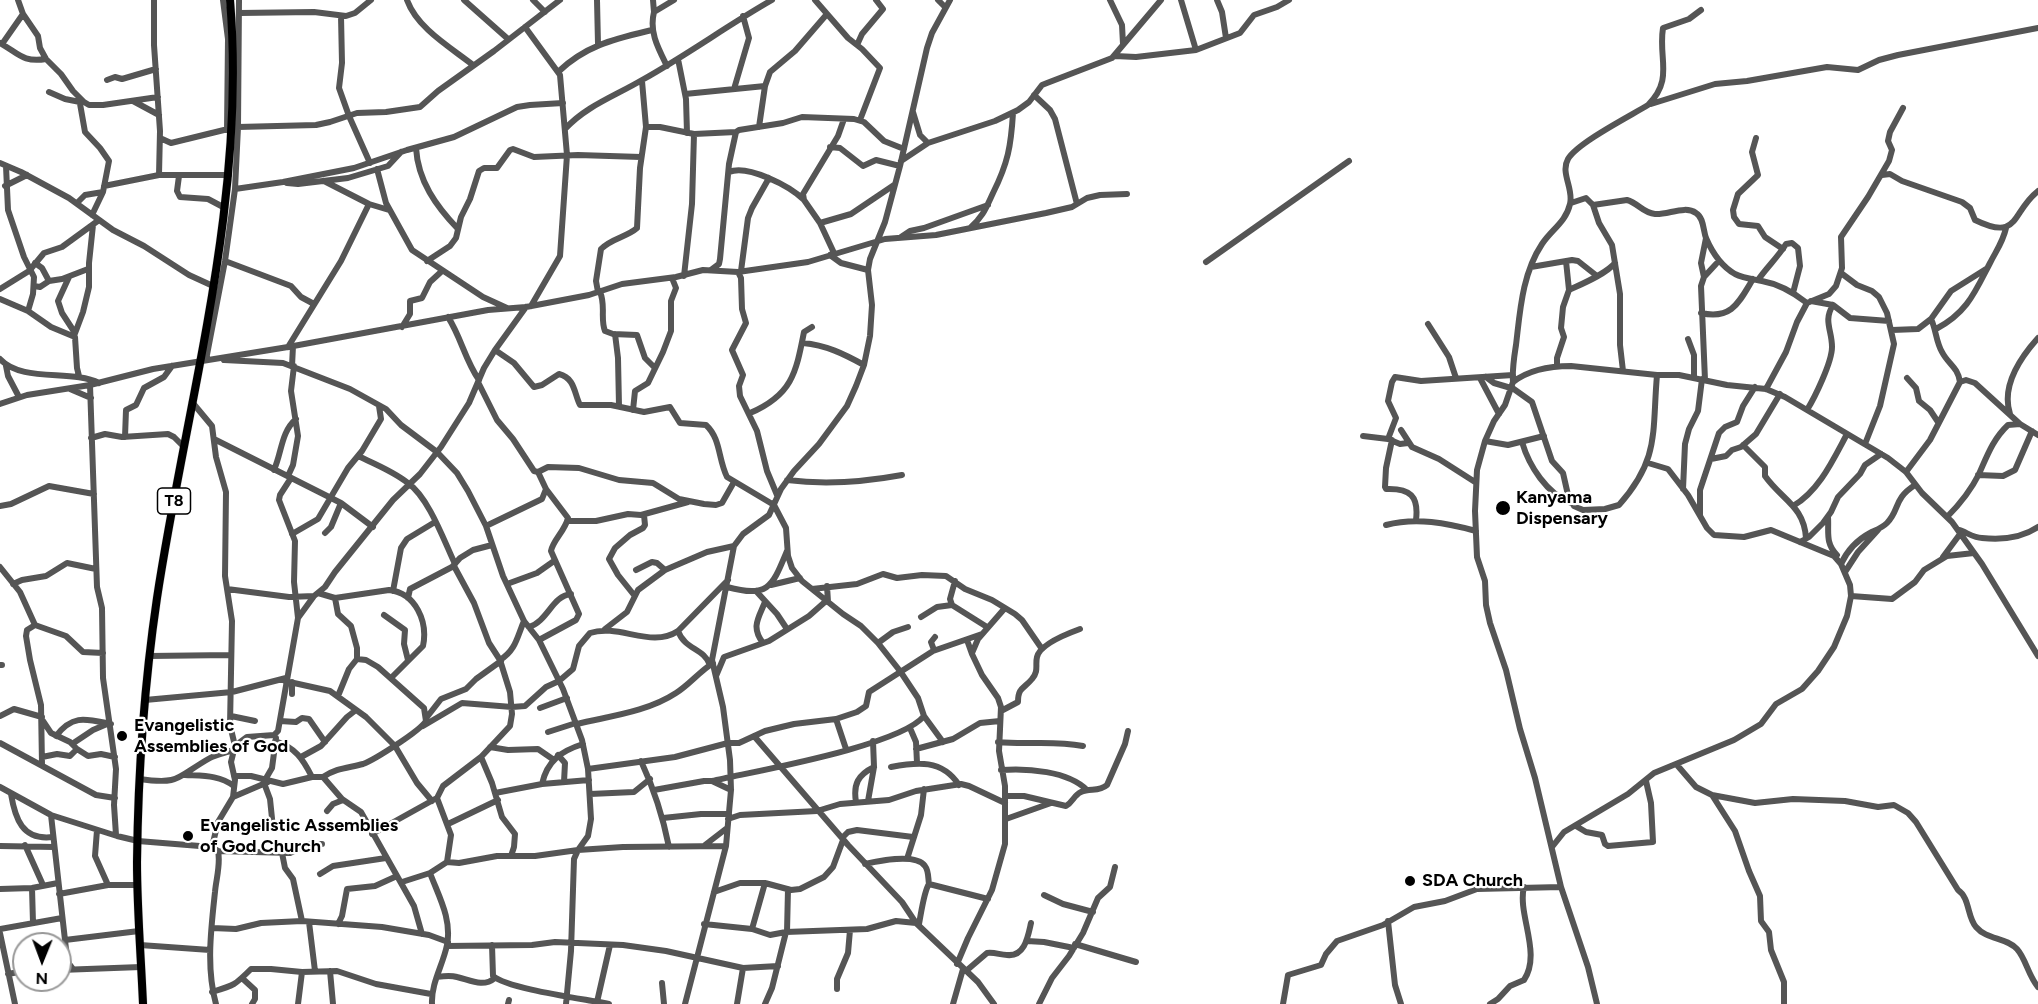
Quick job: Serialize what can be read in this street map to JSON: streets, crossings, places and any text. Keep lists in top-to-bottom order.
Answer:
{
  "streets": {
    "main road": ["T8"]
  },
  "places": [
    "Kanyama Dispensary",
    "Evangelistic Assemblies of God",
    "Evangelistic Assemblies of God Church",
    "SDA Church"
  ],
  "north": "bottom"
}
